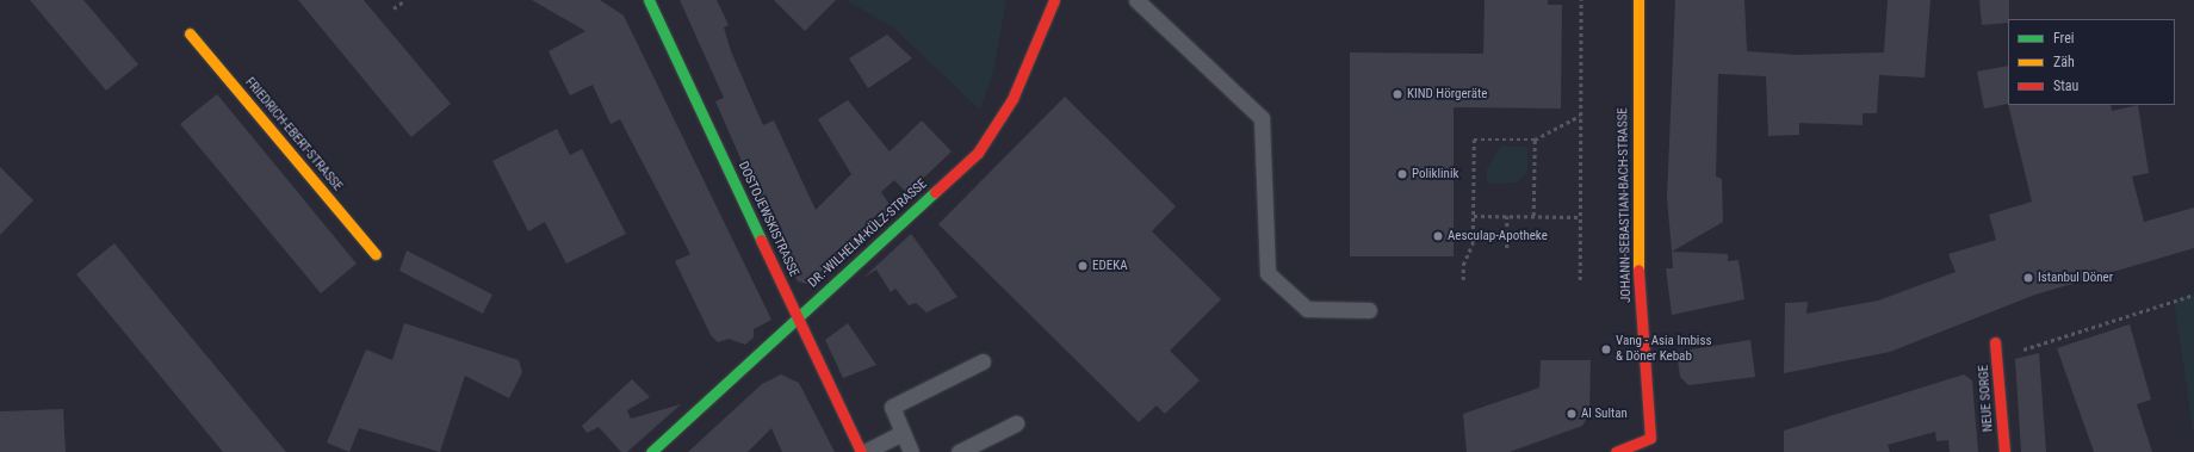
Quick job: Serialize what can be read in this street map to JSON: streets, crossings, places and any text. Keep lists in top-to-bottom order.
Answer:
{
  "streets": {
    "street": [
      "FRIEDRICH-EBERT-STRASSE",
      "JOHANN-SEBASTIAN-BACH-STRASSE",
      "DOSTOJEWSKISTRASSE",
      "DR.-WILHELM-KÜLZ-STRASSE",
      "NEUE SORGE"
    ]
  },
  "crossings": [
    ["DOSTOJEWSKISTRASSE", "DR.-WILHELM-KÜLZ-STRASSE"]
  ],
  "places": [
    "KIND Hörgeräte",
    "Poliklinik",
    "Aesculap-Apotheke",
    "EDEKA",
    "Istanbul Döner",
    "Vang - Asia Imbiss & Döner Kebab",
    "Al Sultan"
  ],
  "legend": ["Frei", "Zäh", "Stau"]
}
